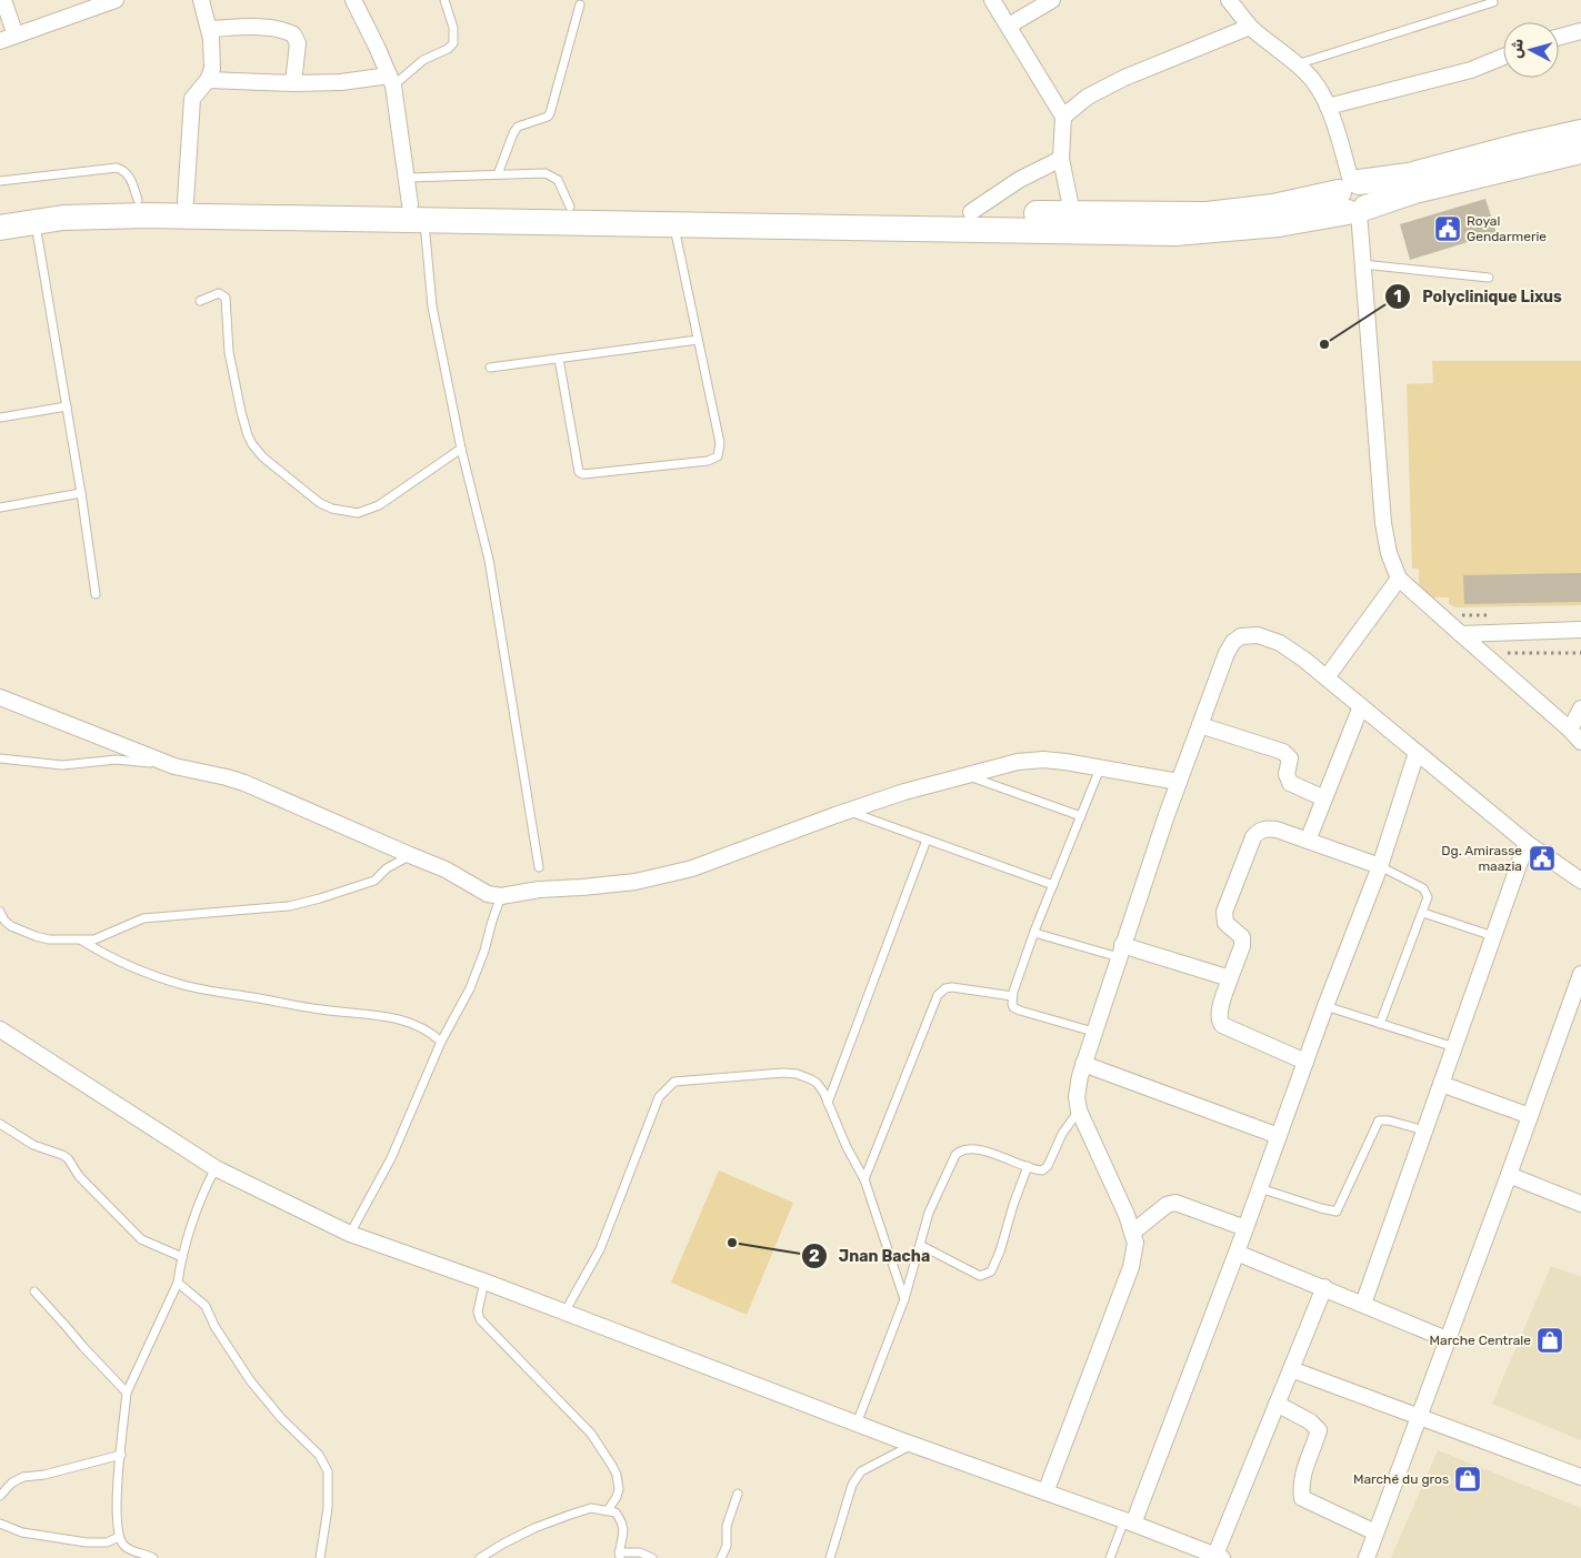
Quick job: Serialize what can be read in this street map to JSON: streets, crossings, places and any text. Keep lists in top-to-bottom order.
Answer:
{
  "places": {
    "public building": ["Royal Gendarmerie", "Dg. Amirasse maazia"],
    "other": ["Polyclinique Lixus", "Jnan Bacha"],
    "shop": ["Marche Centrale", "Marché du gros"]
  },
  "north": "left"
}
